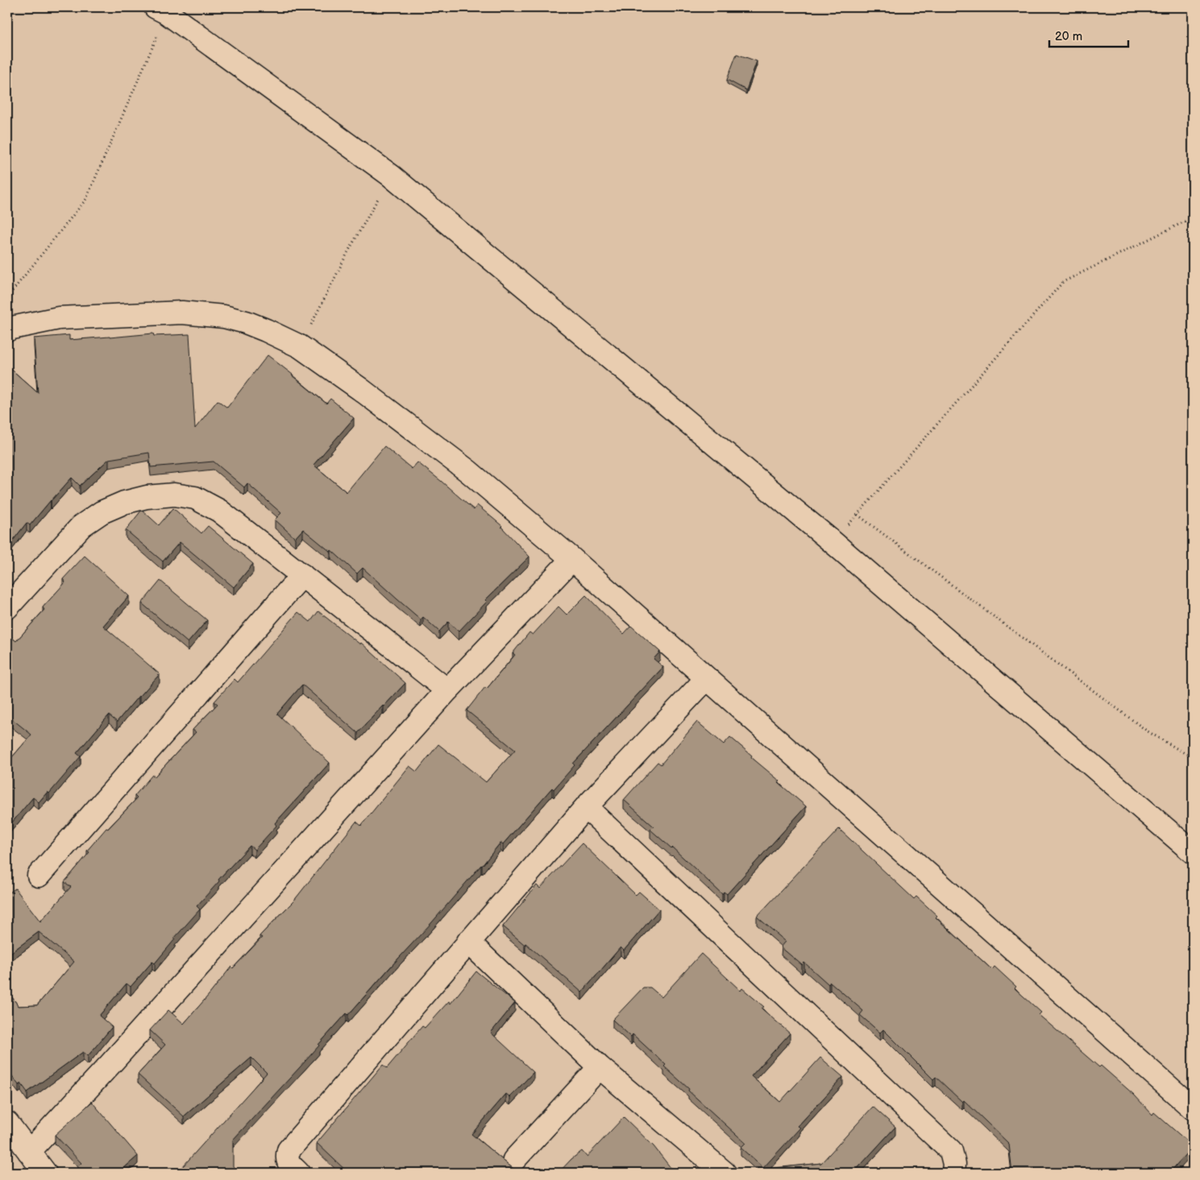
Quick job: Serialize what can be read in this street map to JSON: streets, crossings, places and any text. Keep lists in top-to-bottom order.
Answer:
{
  "scale_bar": "20 m"
}
